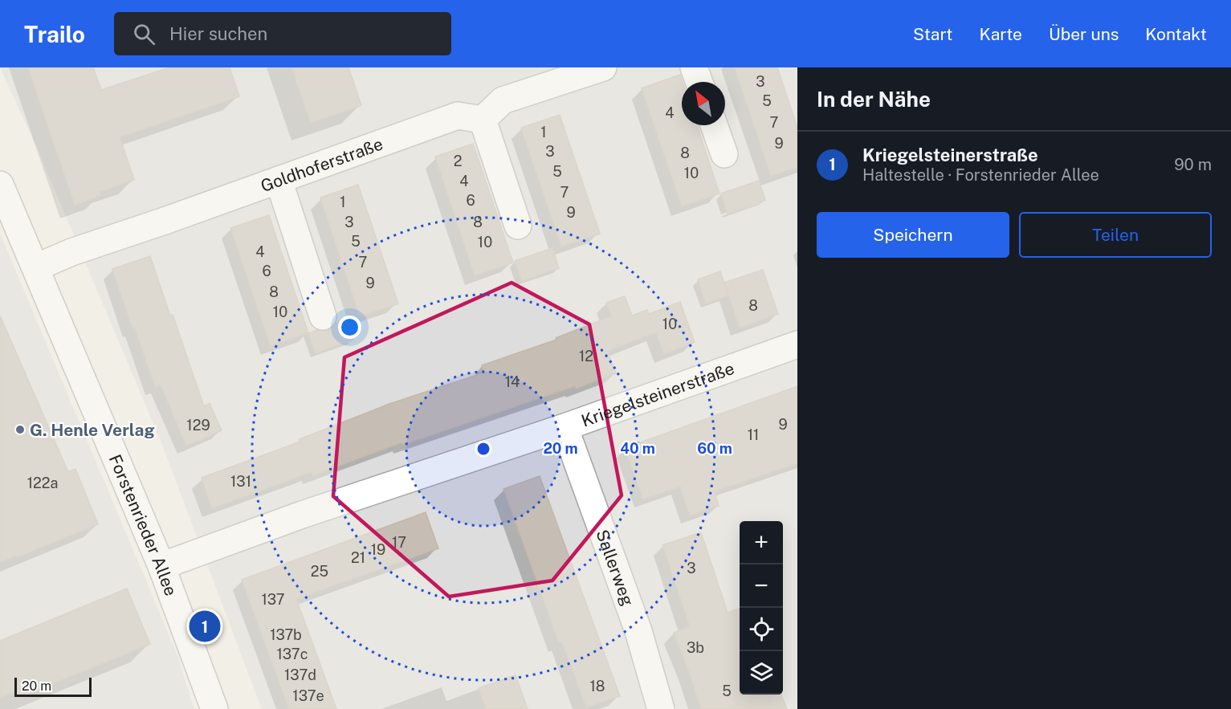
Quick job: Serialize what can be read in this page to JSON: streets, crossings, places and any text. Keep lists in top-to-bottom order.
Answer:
{
  "streets": {
    "street": [
      "Goldhoferstraße",
      "Kriegelsteinerstraße",
      "Forstenrieder Allee",
      "Sallerweg"
    ]
  },
  "crossings": [
    ["Goldhoferstraße", "Forstenrieder Allee"],
    ["Kriegelsteinerstraße", "Forstenrieder Allee"],
    ["Kriegelsteinerstraße", "Sallerweg"]
  ],
  "places": ["G. Henle Verlag"],
  "house_numbers": [
    "3",
    "5",
    "4",
    "7",
    "1",
    "9",
    "3",
    "8",
    "2",
    "5",
    "10",
    "4",
    "7",
    "6",
    "1",
    "9",
    "3",
    "8",
    "5",
    "10",
    "4",
    "7",
    "6",
    "9",
    "8",
    "8",
    "10",
    "10",
    "12",
    "14",
    "9",
    "129",
    "11",
    "131",
    "122a",
    "17",
    "19",
    "21",
    "3",
    "25",
    "137",
    "137b",
    "3b",
    "137c",
    "137d",
    "18",
    "5",
    "137e"
  ],
  "scale_bar": "20 m",
  "north": "top left",
  "page": {
    "header": "Trailo",
    "search": "Hier suchen",
    "nav": [
      "Start",
      "Karte",
      "Über uns",
      "Kontakt"
    ],
    "heading": "In der Nähe",
    "list": [
      {
        "mark": "1",
        "name": "Kriegelsteinerstraße",
        "note": "Haltestelle · Forstenrieder Allee",
        "value": "90 m"
      }
    ],
    "buttons": ["Speichern", "Teilen"],
    "map_buttons": ["+", "−"],
    "pins": "1",
    "scale": "20 m"
  },
  "rings": ["20 m", "40 m", "60 m"]
}
